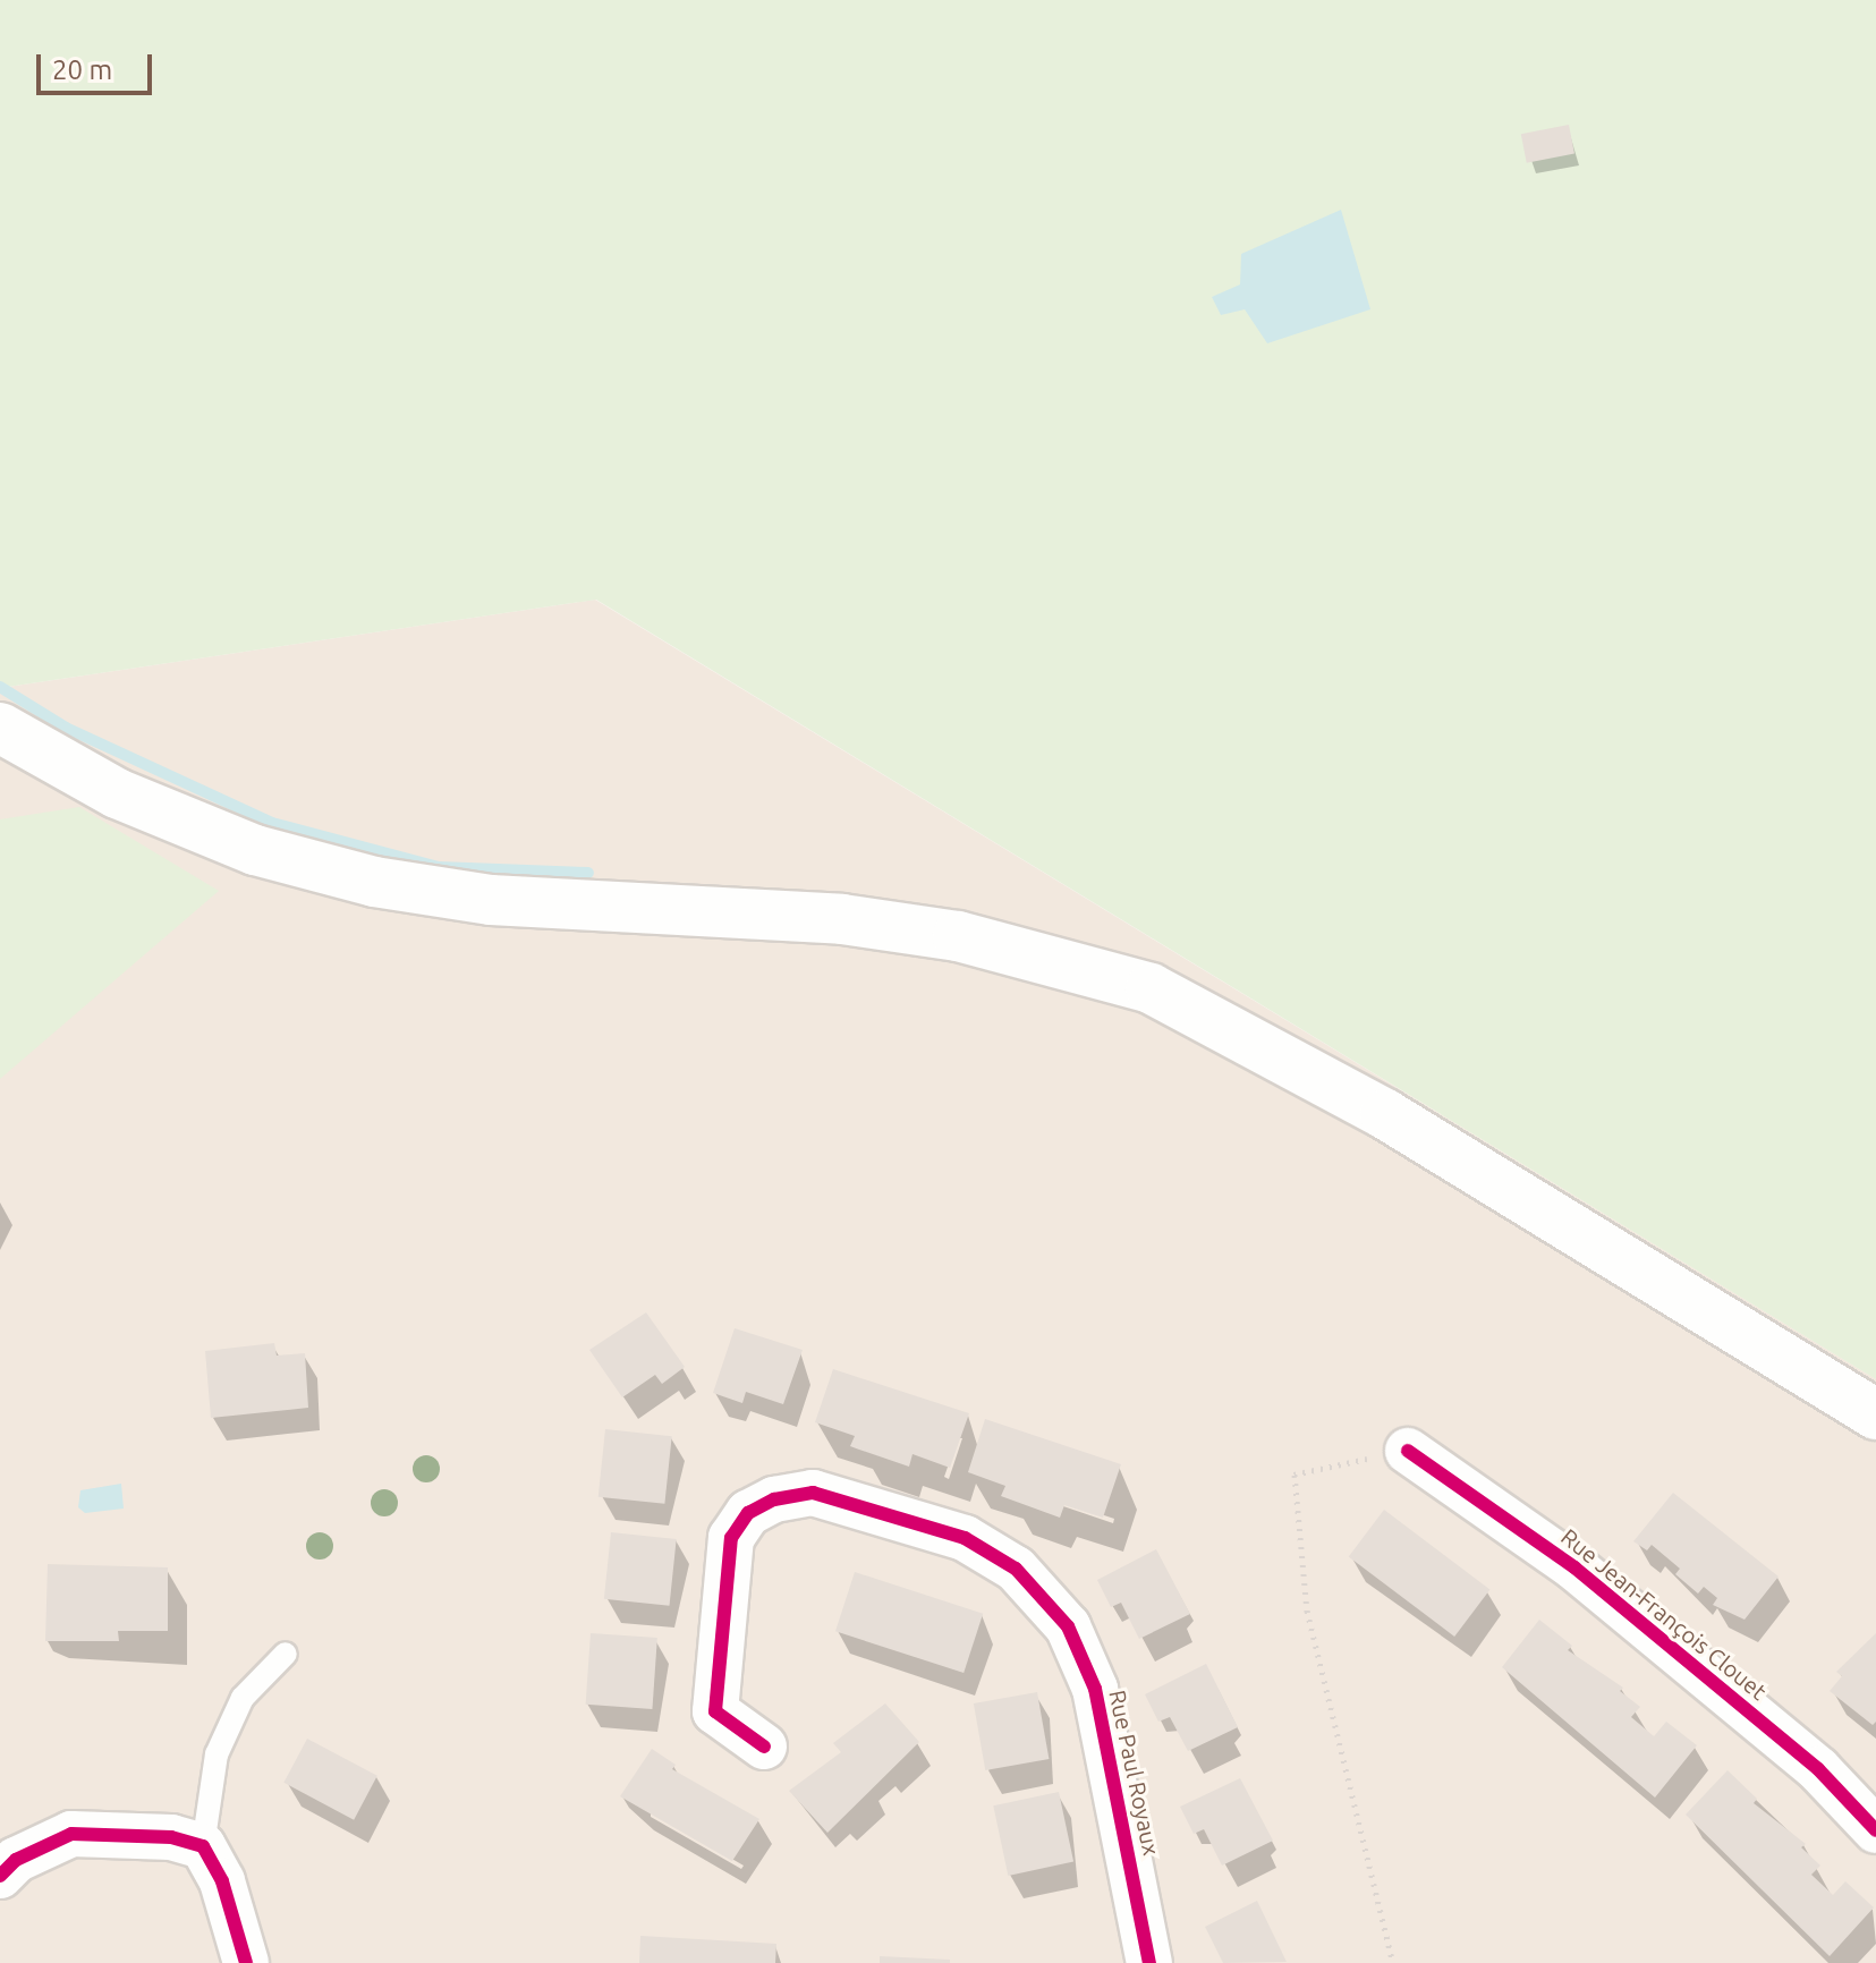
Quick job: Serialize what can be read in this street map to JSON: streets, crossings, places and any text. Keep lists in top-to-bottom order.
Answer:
{
  "streets": {
    "street": ["Rue Jean-François Clouet", "Rue Paul Royaux"]
  },
  "scale_bar": "20 m"
}
